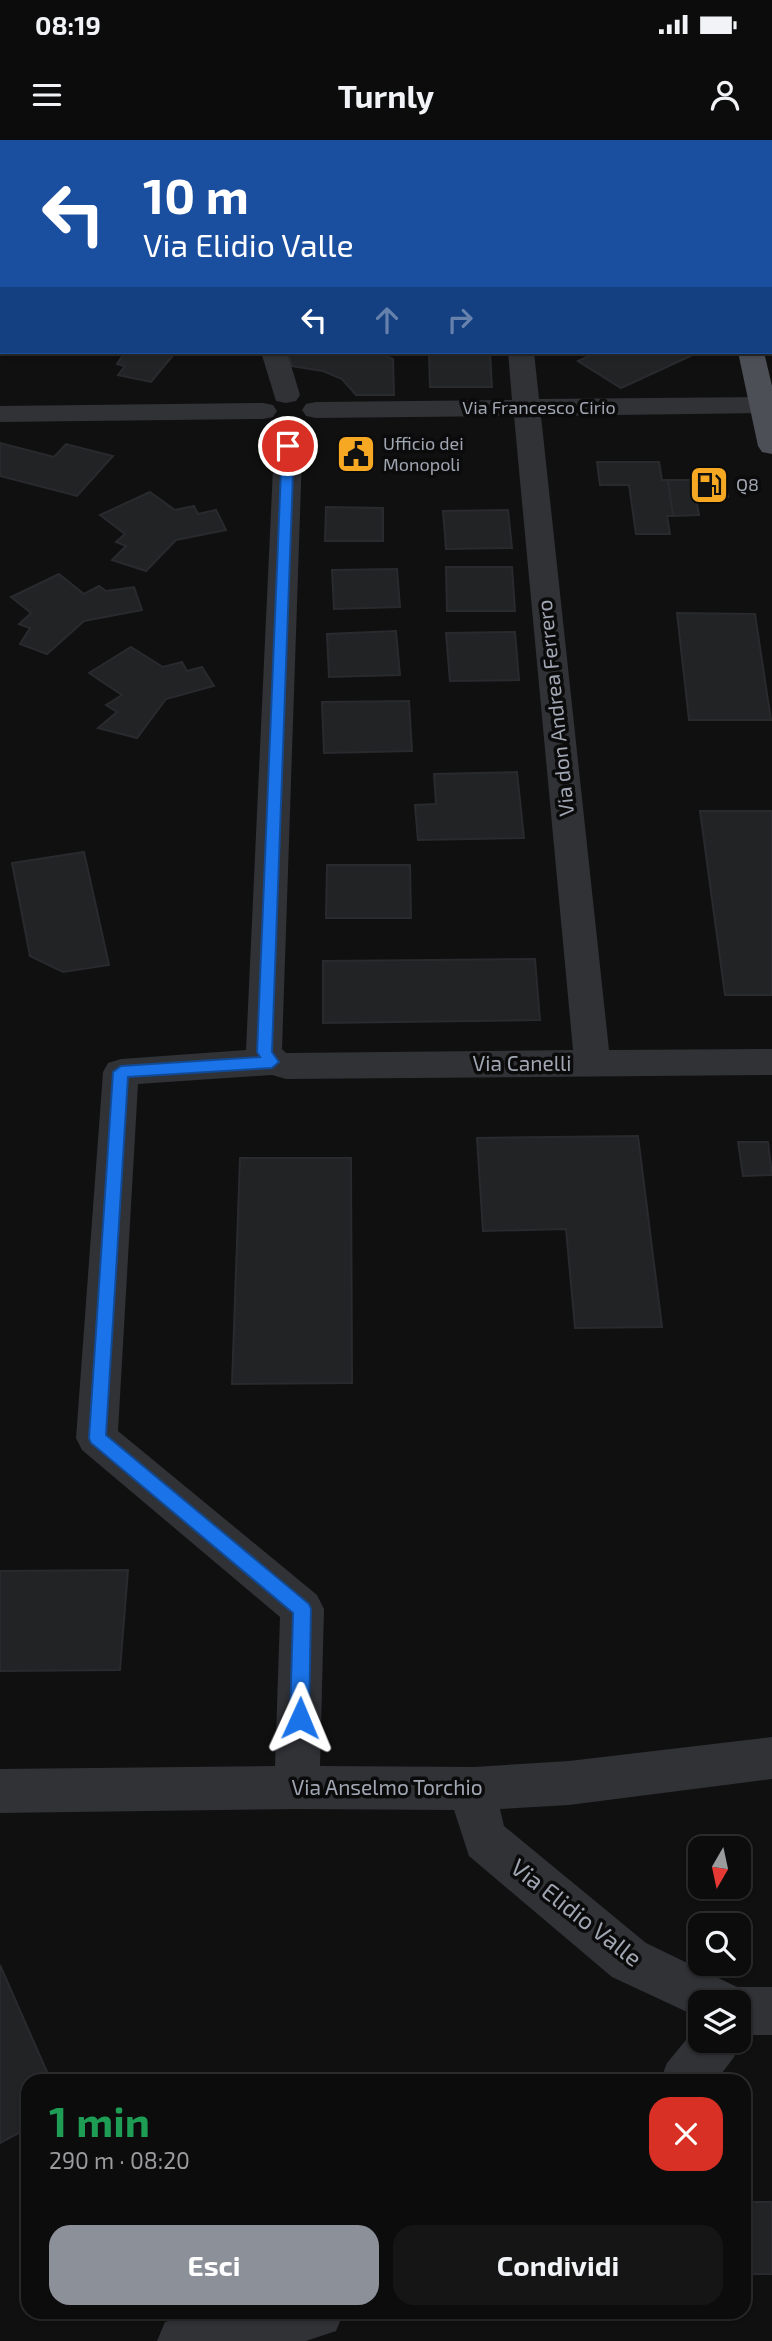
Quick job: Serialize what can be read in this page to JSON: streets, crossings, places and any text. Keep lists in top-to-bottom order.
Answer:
{
  "streets": {
    "street": [
      "Via Francesco Cirio",
      "Via don Andrea Ferrero",
      "Via Canelli",
      "Via Anselmo Torchio",
      "Via Elidio Valle"
    ]
  },
  "crossings": [
    ["Via Francesco Cirio", "Via don Andrea Ferrero"],
    ["Via don Andrea Ferrero", "Via Canelli"],
    ["Via Anselmo Torchio", "Via Elidio Valle"]
  ],
  "places": {
    "public building": ["Ufficio dei Monopoli"],
    "fuel station": ["Q8"]
  },
  "north": "bottom",
  "page": {
    "status": "08:19",
    "header": "Turnly",
    "turn": ["10 m", "Via Elidio Valle"],
    "heading": ["1 min", "290 m · 08:20"],
    "buttons": ["Esci", "Condividi"]
  }
}
